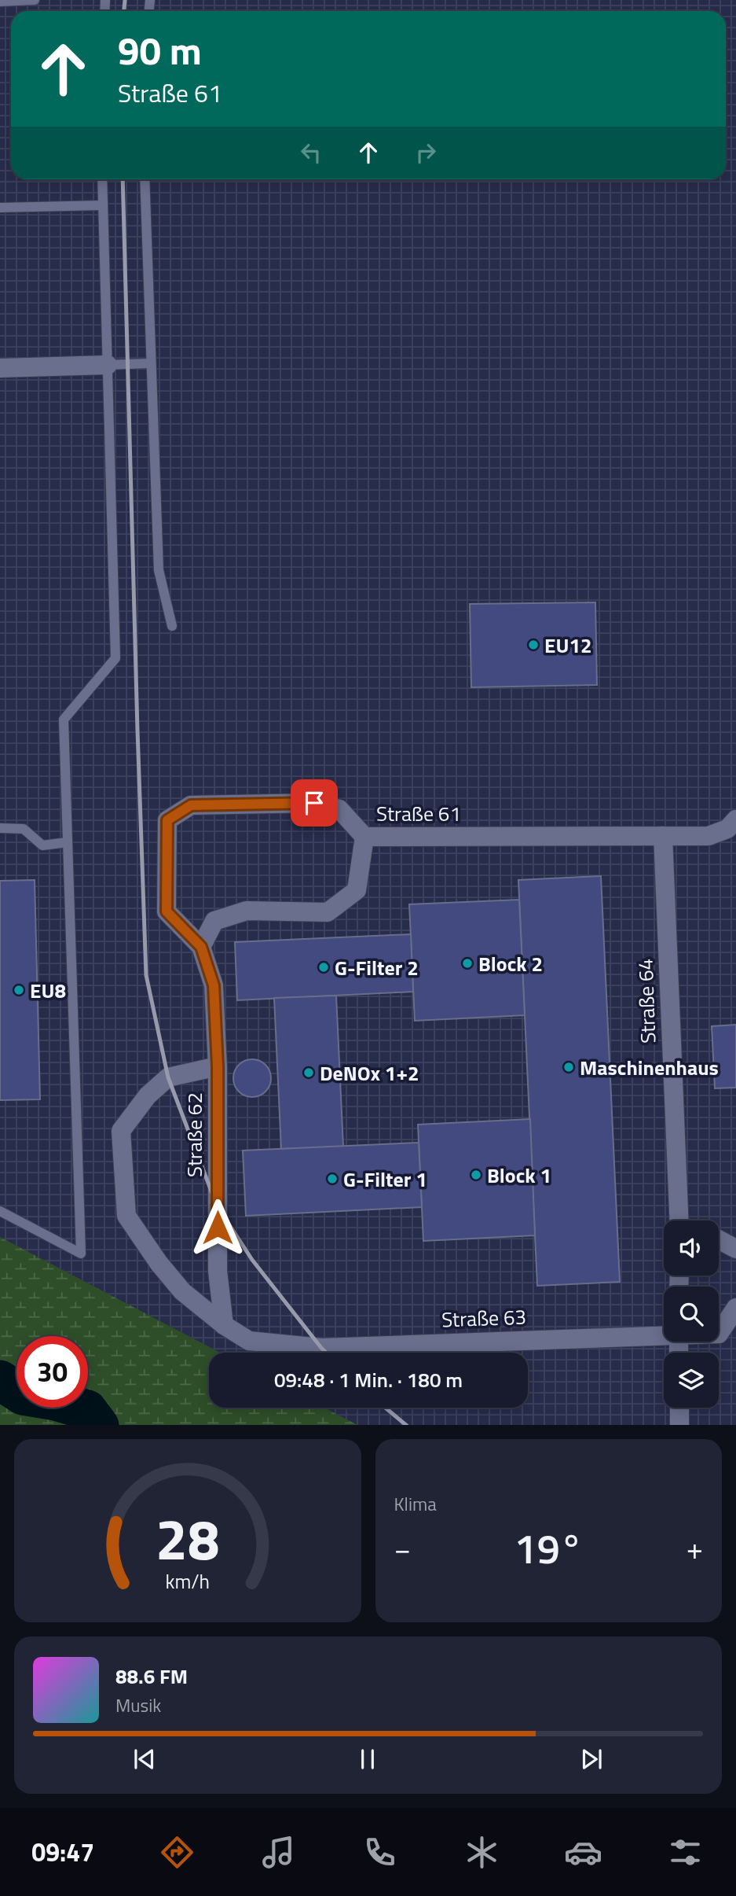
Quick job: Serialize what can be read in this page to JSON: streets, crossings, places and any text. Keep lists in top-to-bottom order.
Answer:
{
  "streets": {
    "street": [
      "Straße 61",
      "Straße 64",
      "Straße 62",
      "Straße 63"
    ]
  },
  "crossings": [
    ["Straße 61", "Straße 64"],
    ["Straße 61", "Straße 62"],
    ["Straße 62", "Straße 63"]
  ],
  "places": [
    "EU12",
    "Block 2",
    "G-Filter 2",
    "EU8",
    "Maschinenhaus",
    "DeNOx 1+2",
    "Block 1",
    "G-Filter 1"
  ],
  "page": {
    "turn": ["90 m", "Straße 61"],
    "limit": "30",
    "trip": "09:48 · 1 Min. · 180 m",
    "tile": "Klima",
    "heat": ["−", "19°", "+"],
    "song": ["88.6 FM", "Musik"],
    "tabs": "09:47",
    "gauge": ["28", "km/h"]
  }
}
